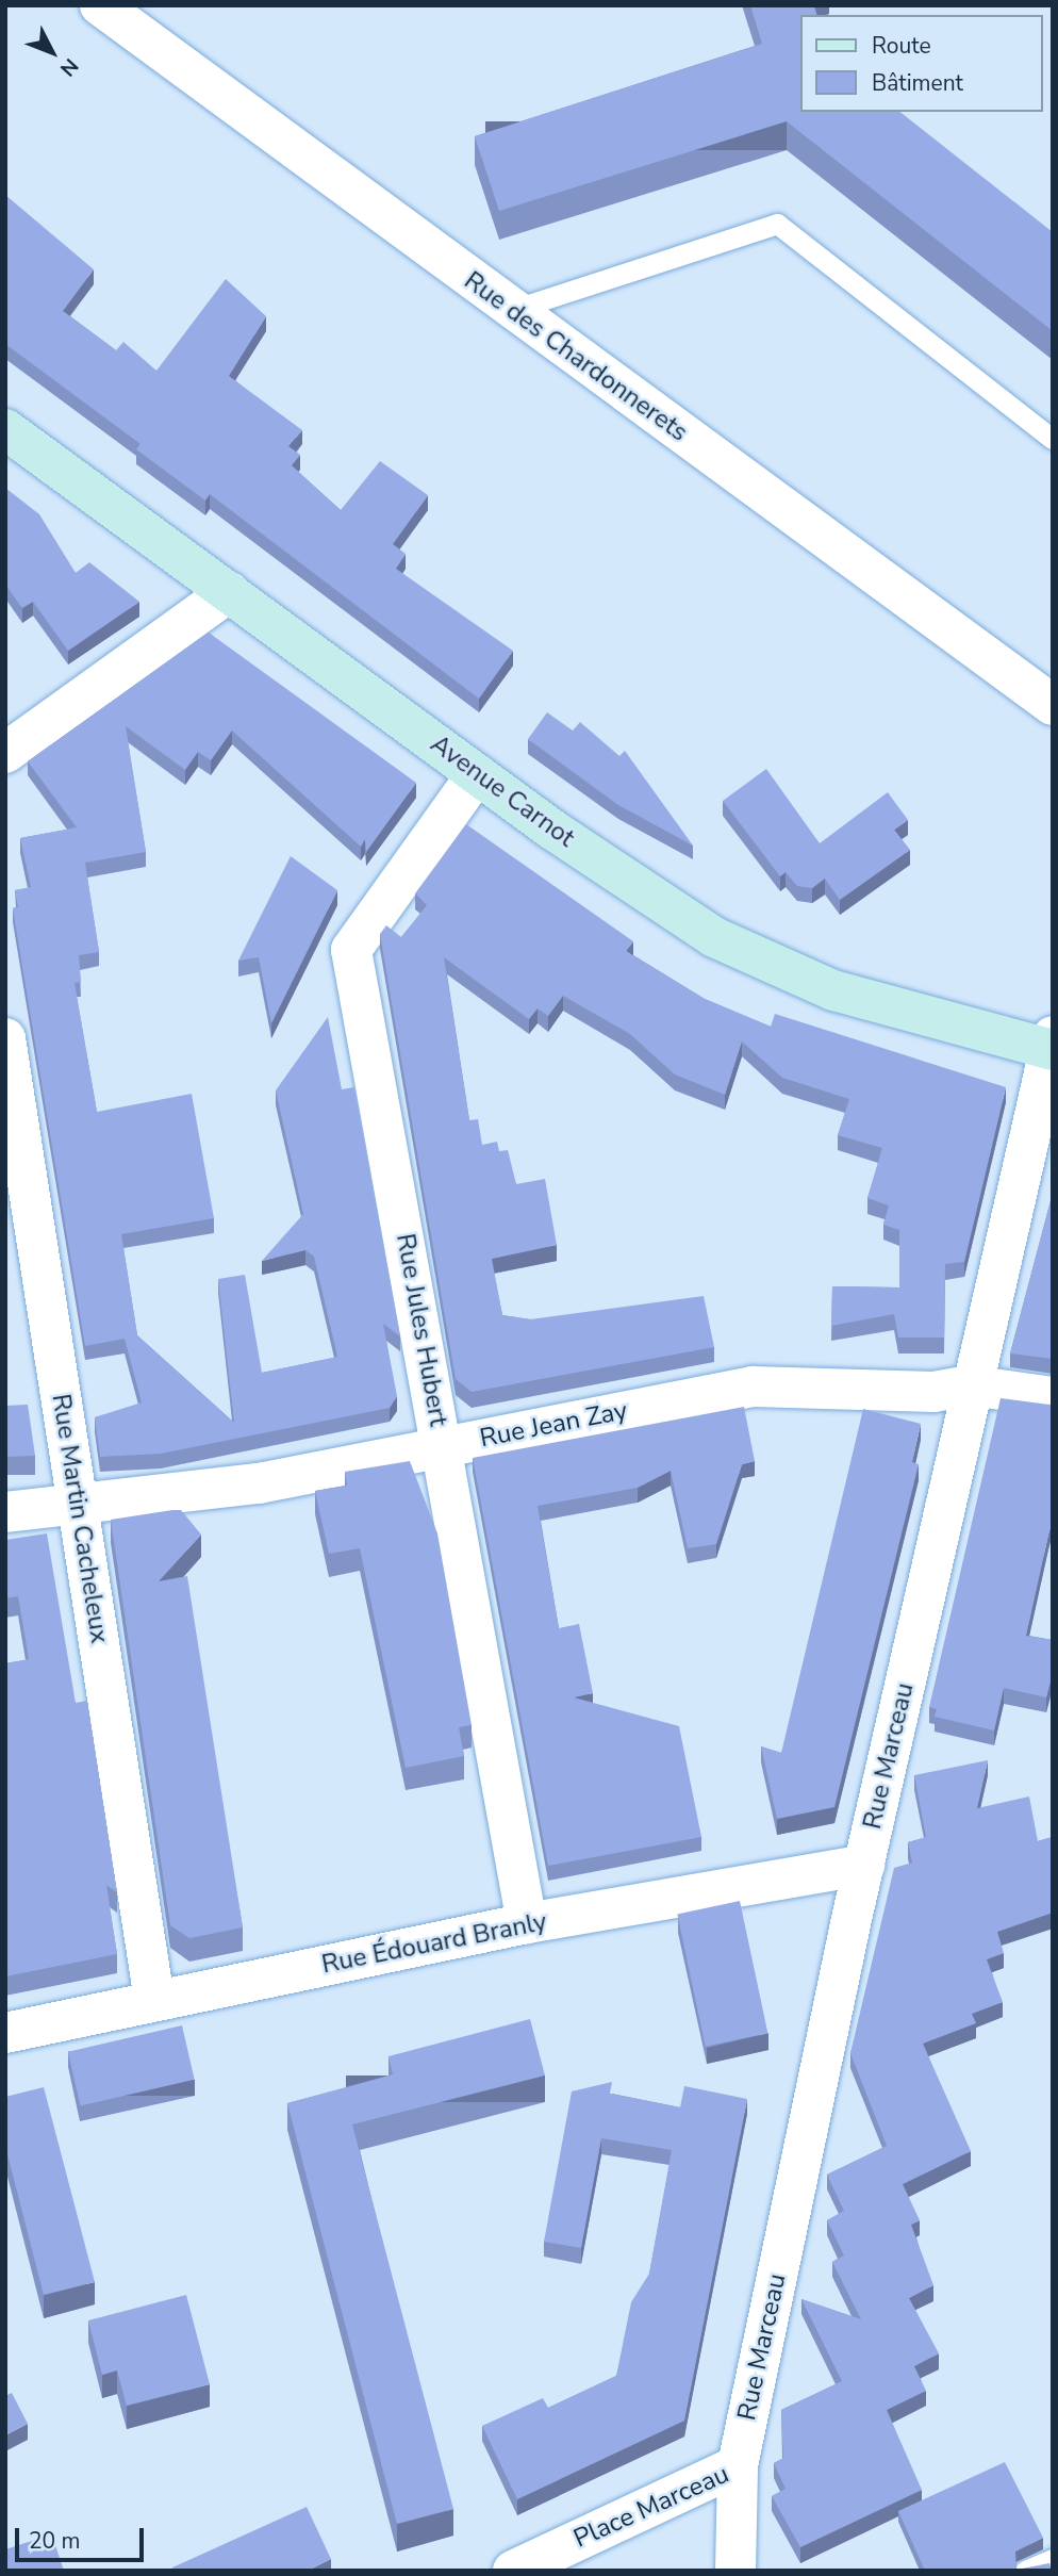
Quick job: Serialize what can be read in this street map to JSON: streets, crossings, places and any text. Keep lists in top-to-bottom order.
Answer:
{
  "streets": {
    "main road": ["Avenue Carnot"],
    "street": [
      "Rue des Chardonnerets",
      "Rue Jules Hubert",
      "Rue Jean Zay",
      "Rue Martin Cacheleux",
      "Rue Marceau",
      "Rue Édouard Branly",
      "Place Marceau"
    ]
  },
  "crossings": [
    ["Avenue Carnot", "Rue Jules Hubert"],
    ["Avenue Carnot", "Rue Marceau"],
    ["Rue Jules Hubert", "Rue Jean Zay"],
    ["Rue Jules Hubert", "Rue Édouard Branly"],
    ["Rue Jean Zay", "Rue Martin Cacheleux"],
    ["Rue Jean Zay", "Rue Marceau"],
    ["Rue Martin Cacheleux", "Rue Édouard Branly"],
    ["Rue Marceau", "Rue Édouard Branly"],
    ["Rue Marceau", "Place Marceau"]
  ],
  "legend": ["Route", "Bâtiment"],
  "scale_bar": "20 m",
  "north": "bottom right"
}
